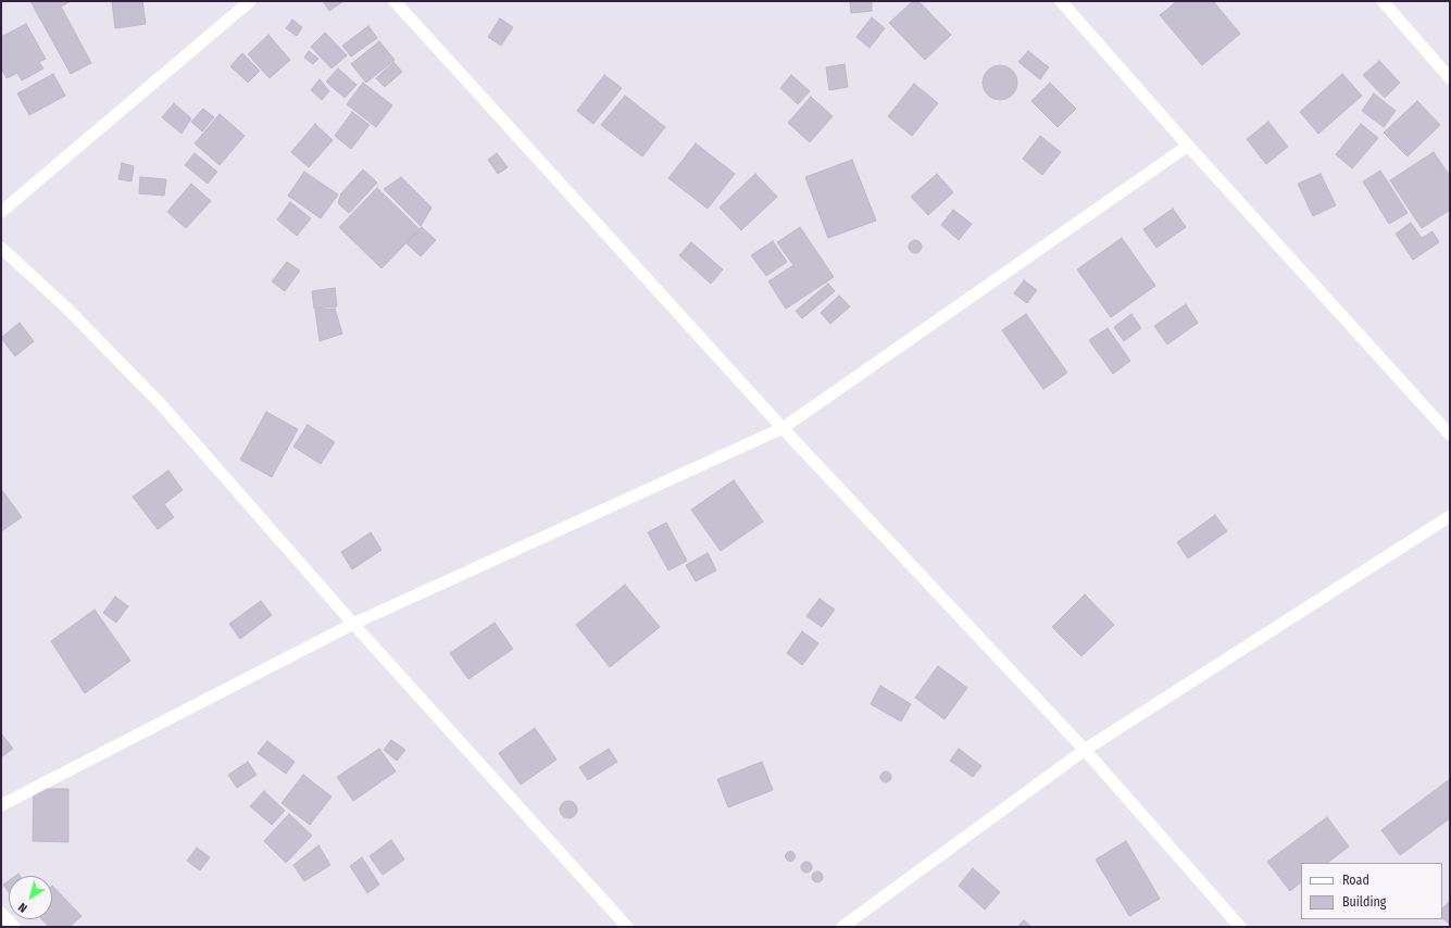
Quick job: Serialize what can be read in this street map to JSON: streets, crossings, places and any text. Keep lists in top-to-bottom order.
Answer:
{
  "legend": ["Road", "Building"],
  "north": "bottom left"
}
